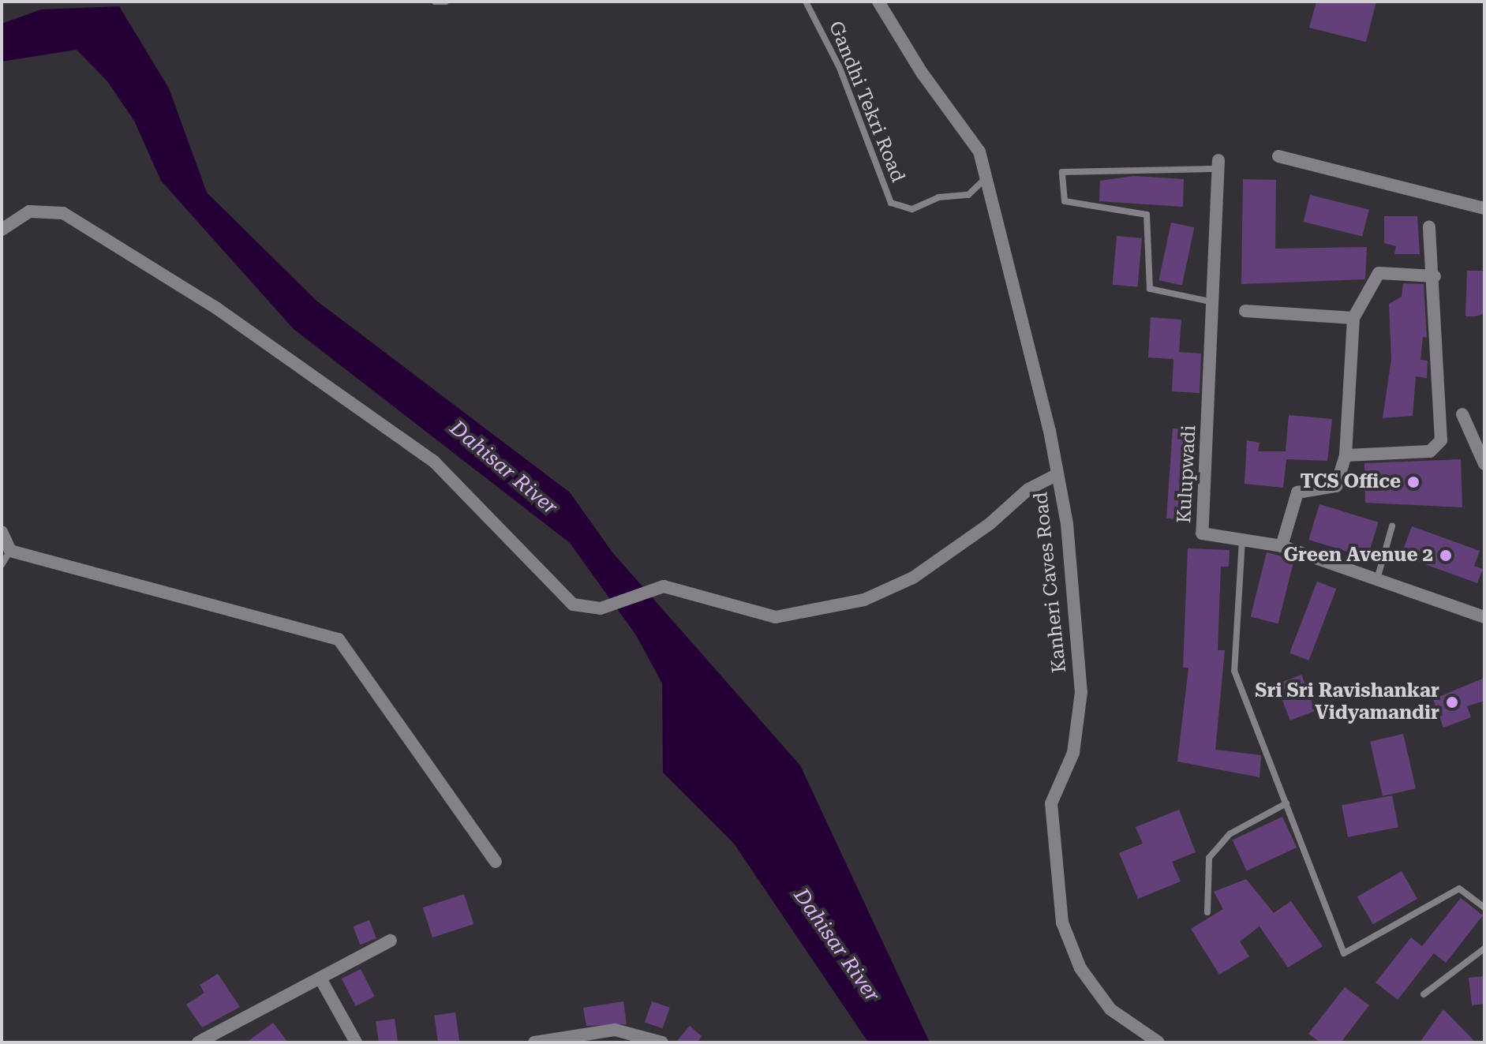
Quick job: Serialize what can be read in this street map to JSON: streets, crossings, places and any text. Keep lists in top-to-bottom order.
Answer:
{
  "streets": {
    "street": ["Kulupwadi", "Kanheri Caves Road"],
    "lane": ["Gandhi Tekri Road"]
  },
  "crossings": [
    ["Gandhi Tekri Road", "Kanheri Caves Road"]
  ],
  "water": ["Dahisar River"],
  "places": ["TCS Office", "Green Avenue 2", "Sri Sri Ravishankar Vidyamandir"]
}
